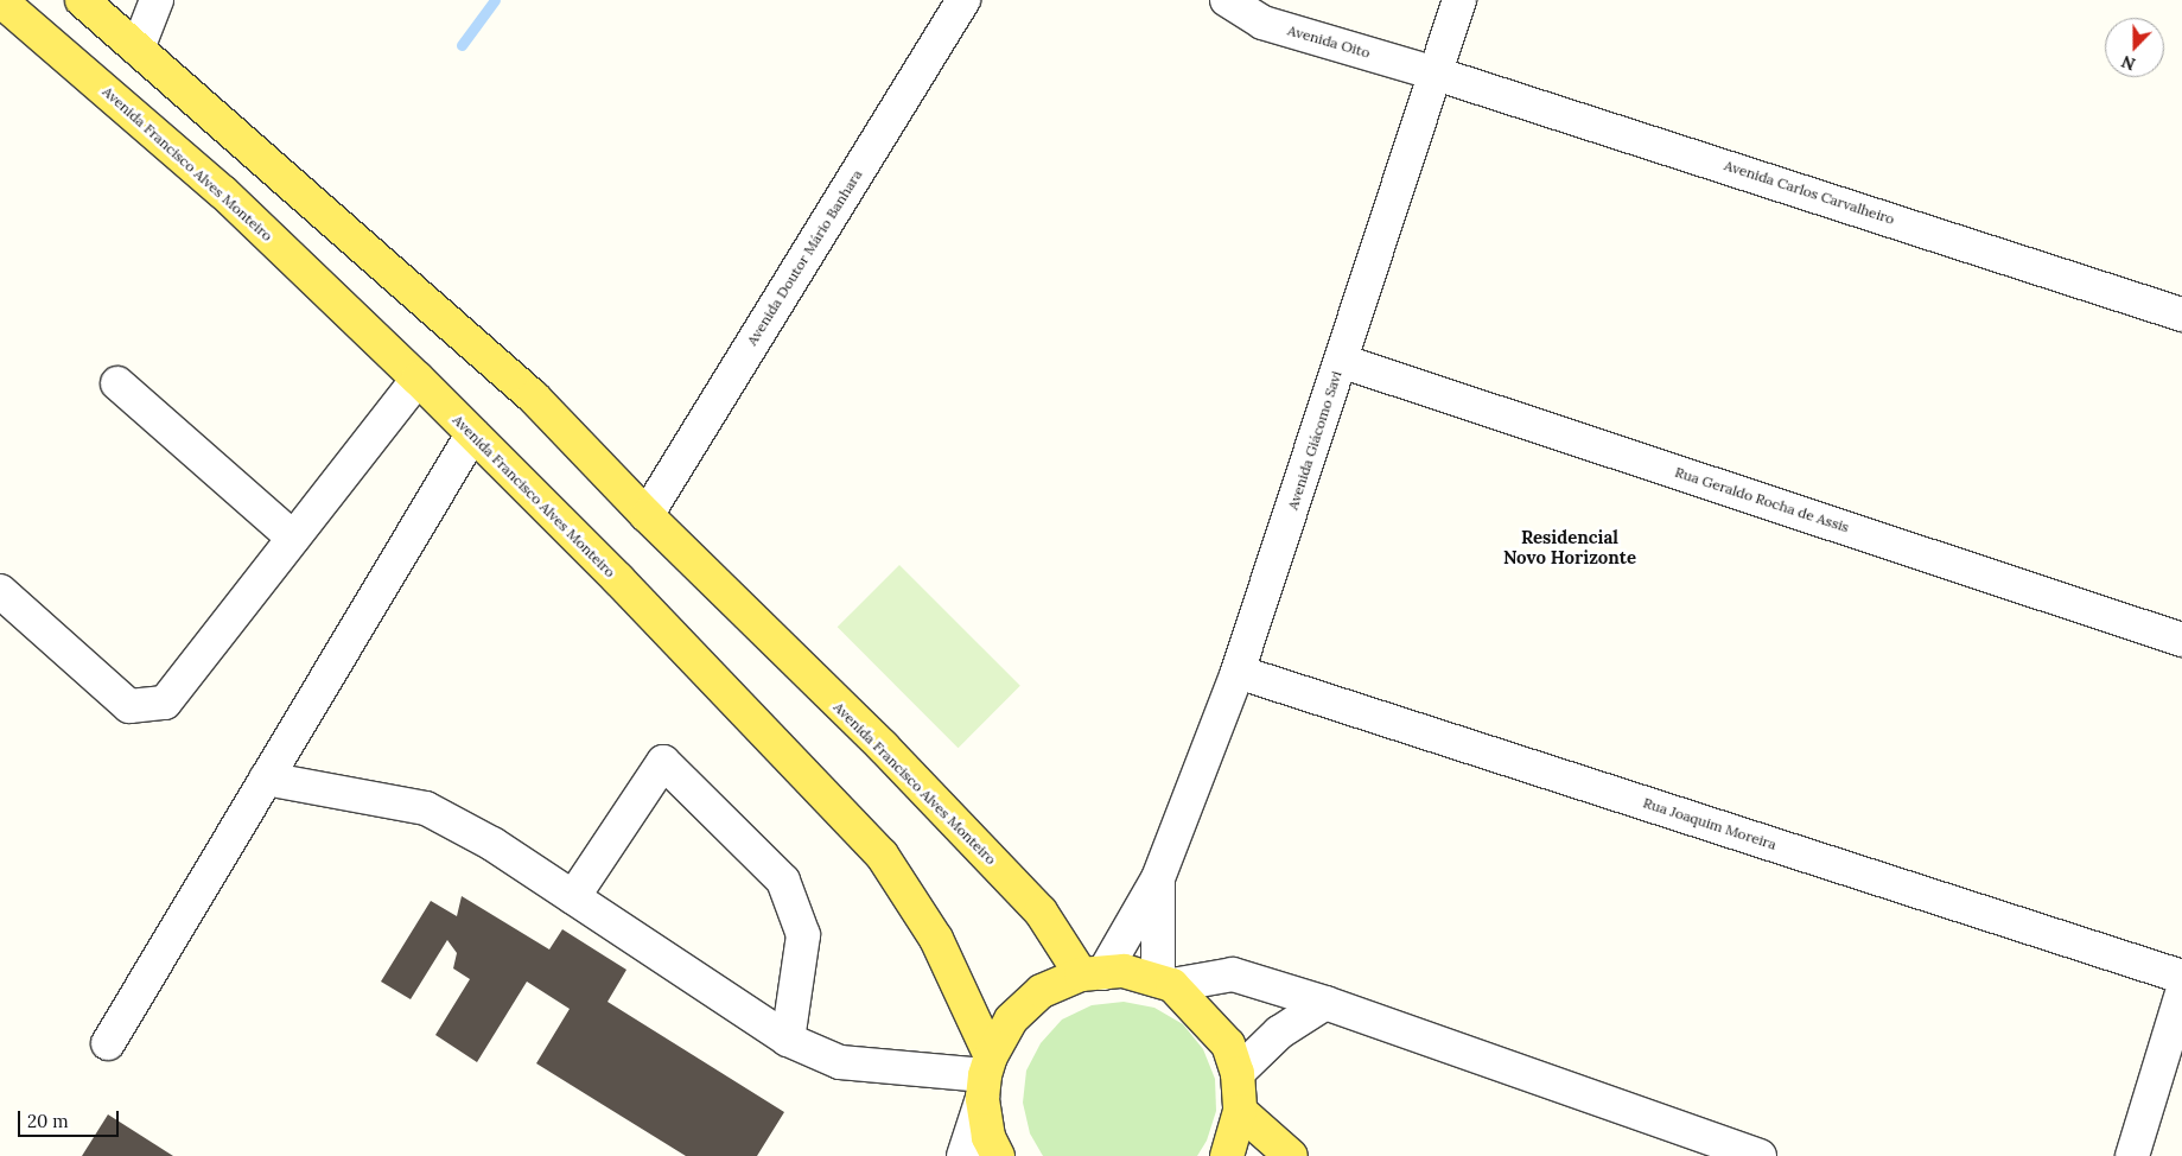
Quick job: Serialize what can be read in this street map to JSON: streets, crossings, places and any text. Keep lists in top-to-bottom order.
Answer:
{
  "streets": {
    "main road": ["Avenida Francisco Alves Monteiro"],
    "street": [
      "Avenida Oito",
      "Avenida Carlos Carvalheiro",
      "Avenida Doutor Mário Banhara",
      "Avenida Giácomo Savi",
      "Rua Geraldo Rocha de Assis",
      "Rua Joaquim Moreira"
    ]
  },
  "crossings": [
    ["Avenida Oito", "Avenida Carlos Carvalheiro"],
    ["Avenida Oito", "Avenida Giácomo Savi"],
    ["Avenida Francisco Alves Monteiro", "Avenida Doutor Mário Banhara"],
    ["Avenida Francisco Alves Monteiro", "Avenida Giácomo Savi"],
    ["Avenida Carlos Carvalheiro", "Avenida Giácomo Savi"],
    ["Avenida Giácomo Savi", "Rua Geraldo Rocha de Assis"],
    ["Avenida Giácomo Savi", "Rua Joaquim Moreira"]
  ],
  "districts": ["Residencial Novo Horizonte"],
  "scale_bar": "20 m",
  "north": "bottom"
}
